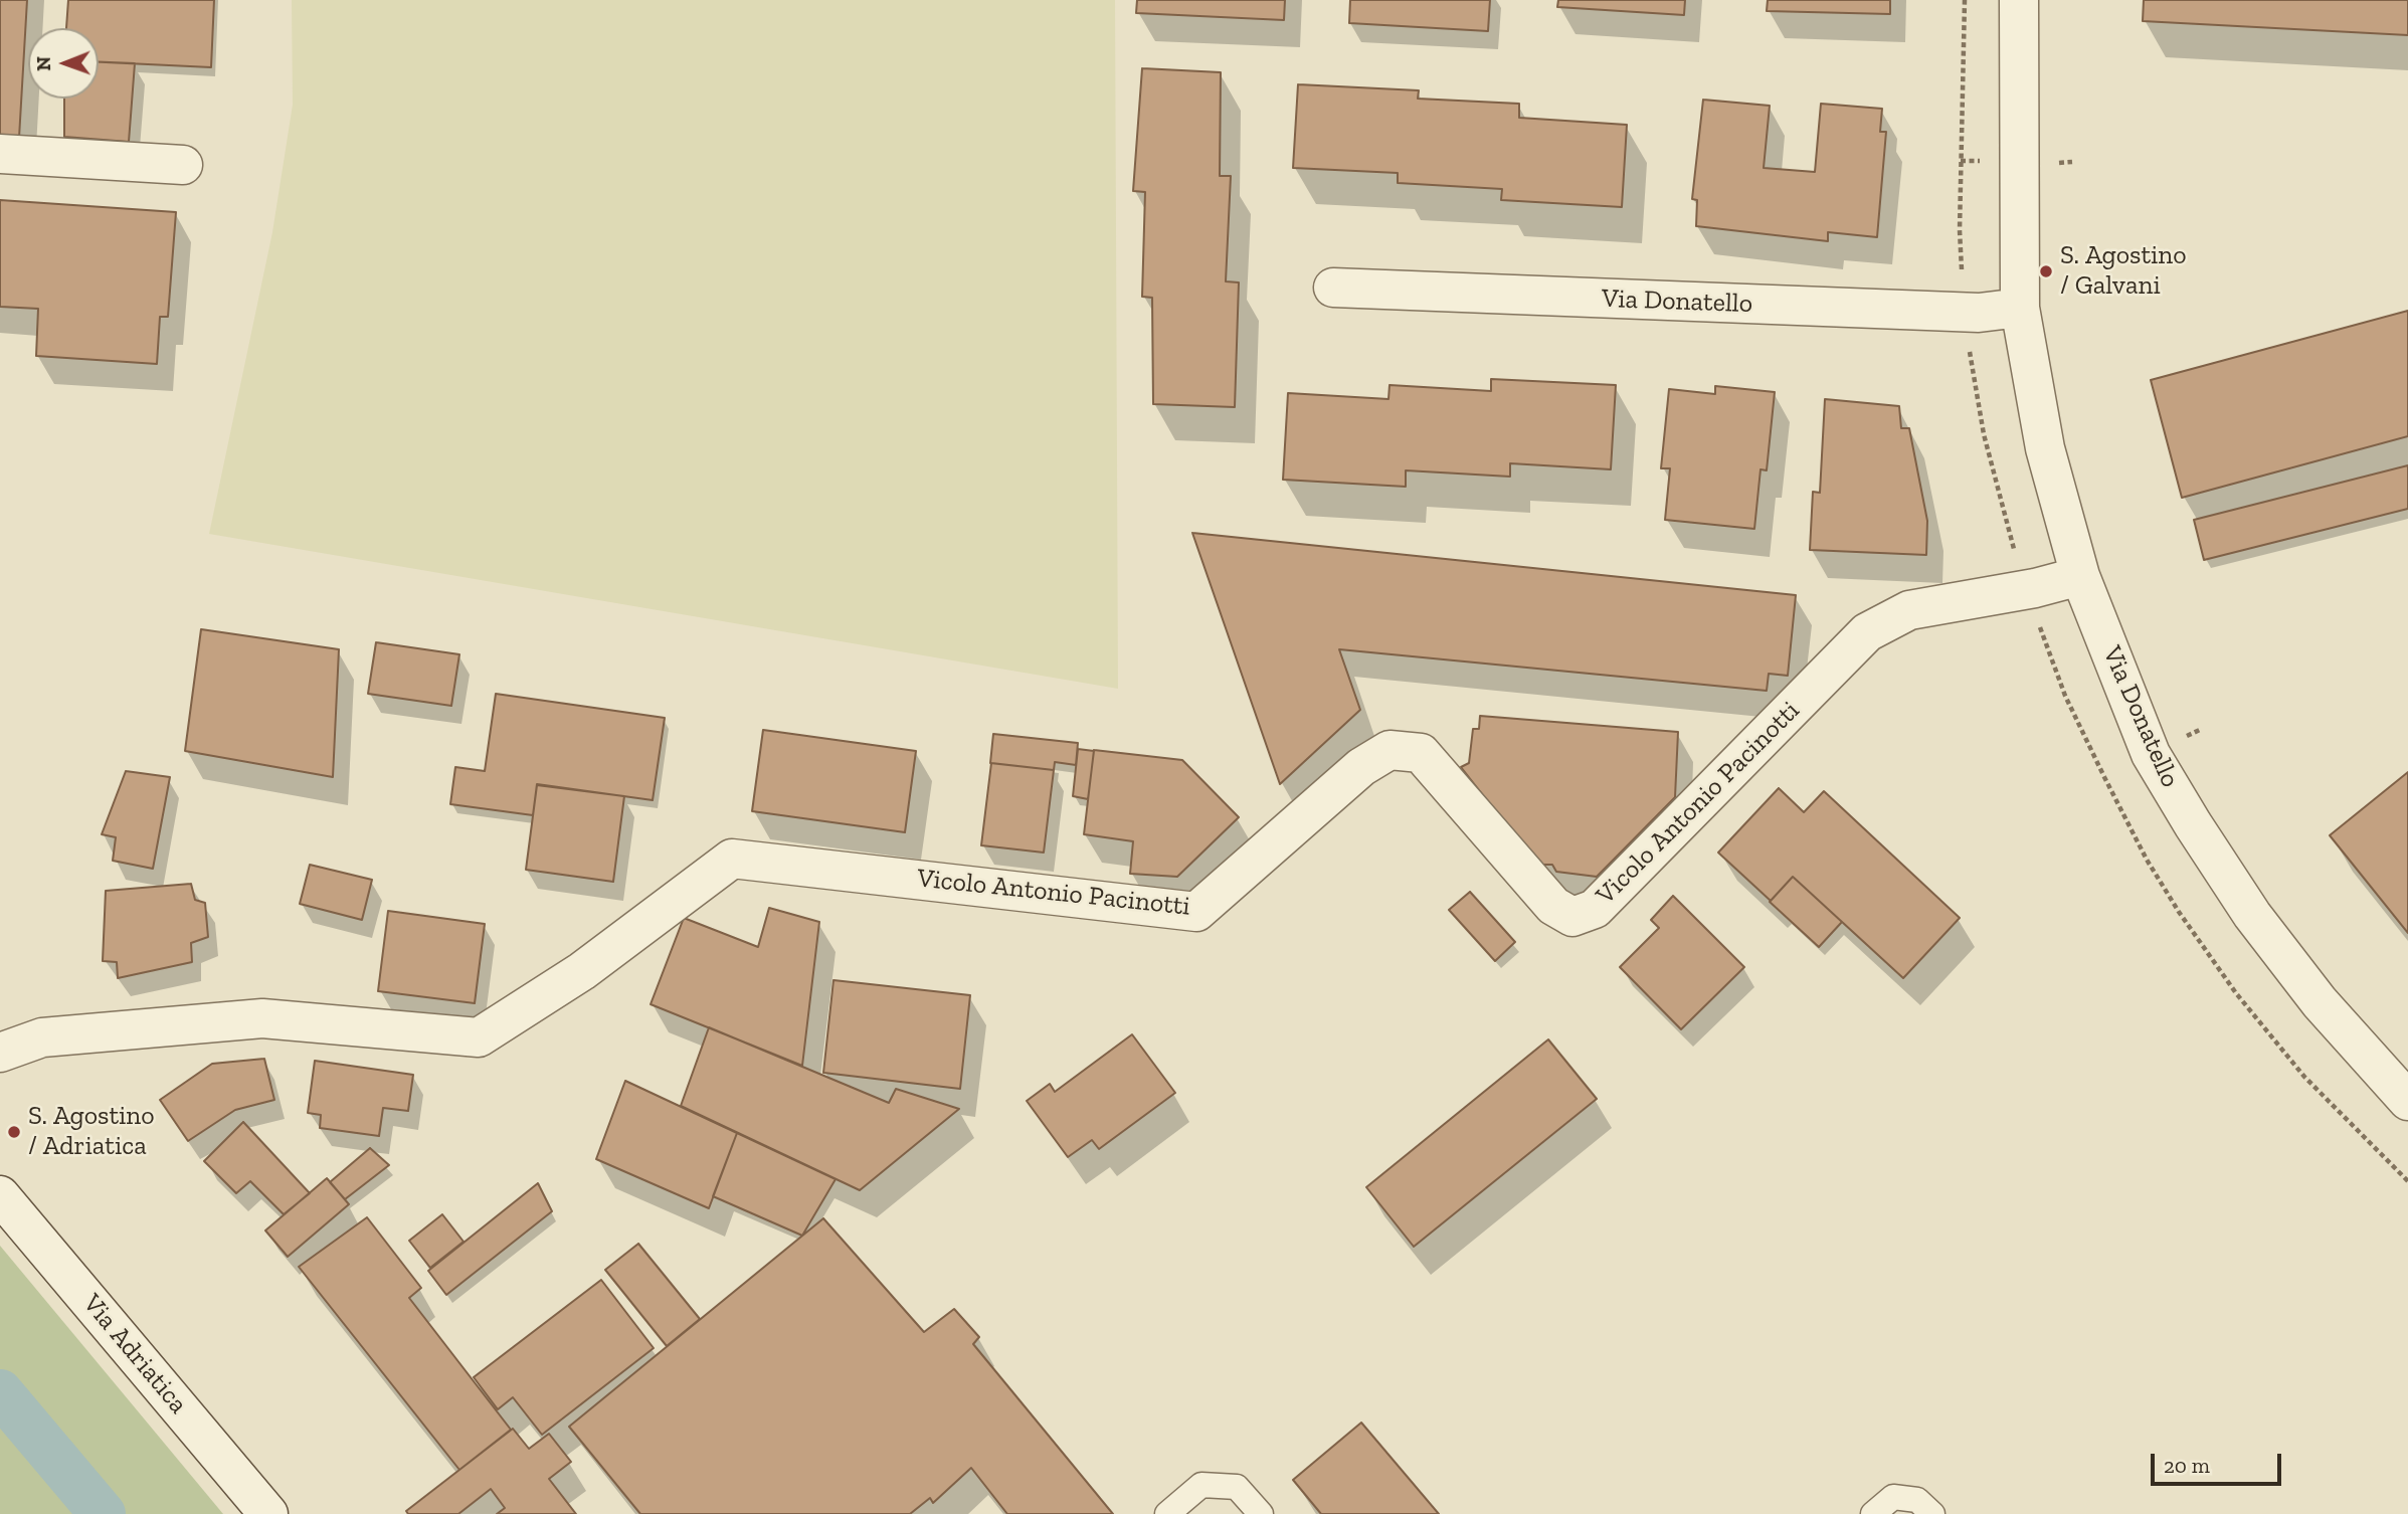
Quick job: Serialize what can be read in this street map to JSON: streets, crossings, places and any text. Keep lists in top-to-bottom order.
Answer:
{
  "streets": {
    "street": ["Via Donatello", "Vicolo Antonio Pacinotti", "Via Adriatica"]
  },
  "crossings": [
    ["Via Donatello", "Vicolo Antonio Pacinotti"]
  ],
  "places": ["S. Agostino / Galvani", "S. Agostino / Adriatica"],
  "scale_bar": "20 m",
  "north": "left"
}
